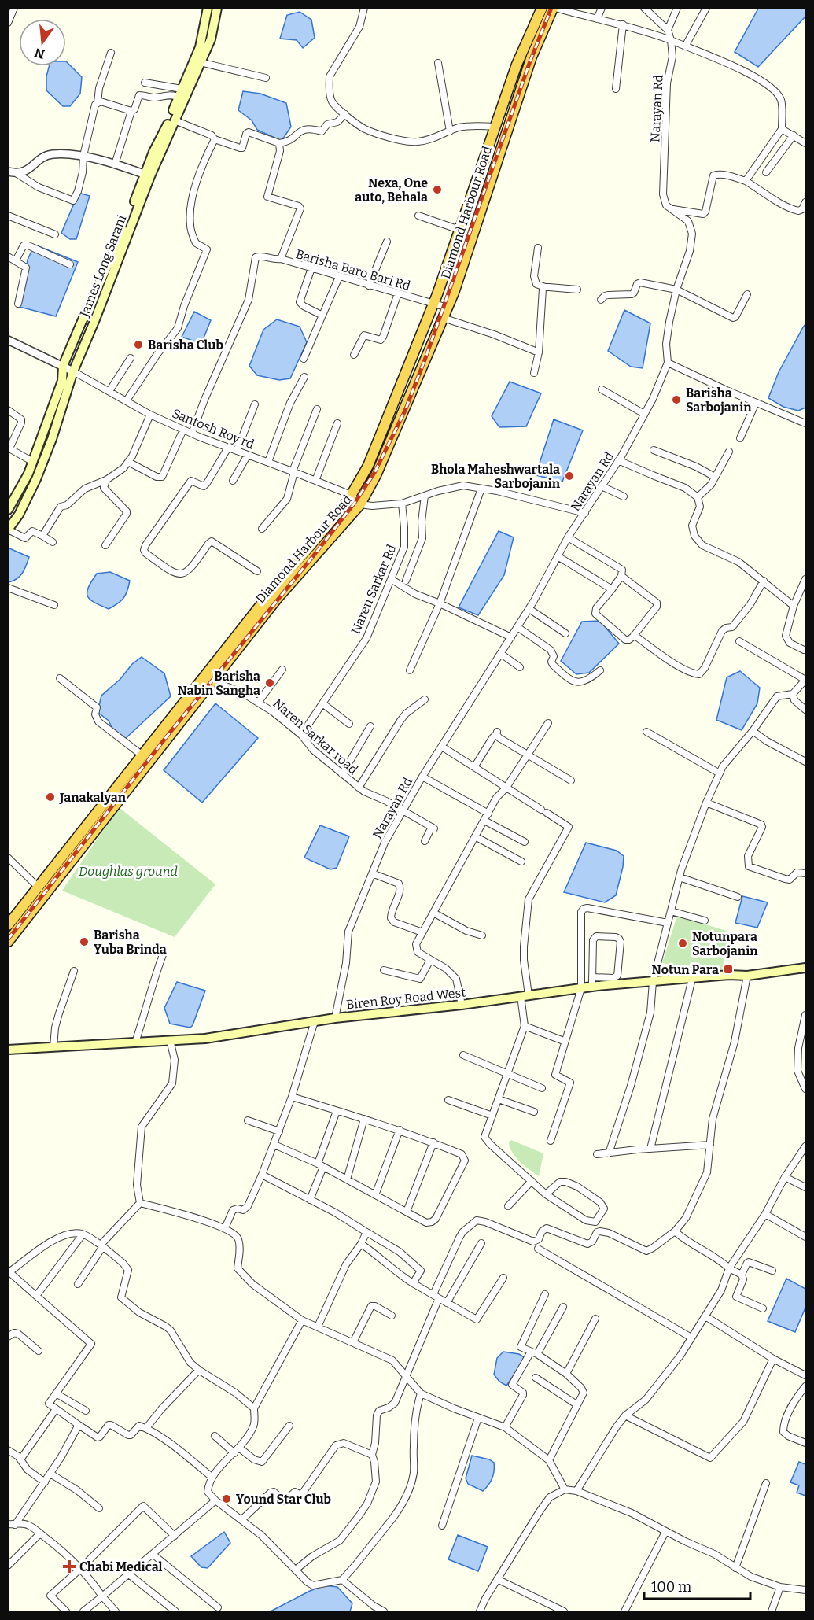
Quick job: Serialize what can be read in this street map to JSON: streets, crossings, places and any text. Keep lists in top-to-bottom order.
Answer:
{
  "streets": {
    "highway": ["Diamond Harbour Road"],
    "main road": ["James Long Sarani", "Biren Roy Road West"],
    "street": [
      "Narayan Rd",
      "Barisha Baro Bari Rd",
      "Santosh Roy rd",
      "Naren Sarkar Rd",
      "Naren Sarkar road"
    ]
  },
  "crossings": [
    ["Narayan Rd", "Naren Sarkar road"],
    ["Narayan Rd", "Biren Roy Road West"],
    ["Diamond Harbour Road", "Barisha Baro Bari Rd"],
    ["Diamond Harbour Road", "Santosh Roy rd"],
    ["Diamond Harbour Road", "Naren Sarkar road"],
    ["James Long Sarani", "Santosh Roy rd"],
    ["Naren Sarkar Rd", "Naren Sarkar road"]
  ],
  "parks": ["Doughlas ground"],
  "places": {
    "other": [
      "Nexa, One auto, Behala",
      "Barisha Club",
      "Barisha Sarbojanin",
      "Bhola Maheshwartala Sarbojanin",
      "Barisha Nabin Sangha",
      "Janakalyan",
      "Barisha Yuba Brinda",
      "Notunpara Sarbojanin",
      "Yound Star Club"
    ],
    "transit": ["Notun Para"],
    "health": ["Chabi Medical"]
  },
  "scale_bar": "100 m",
  "north": "bottom"
}
